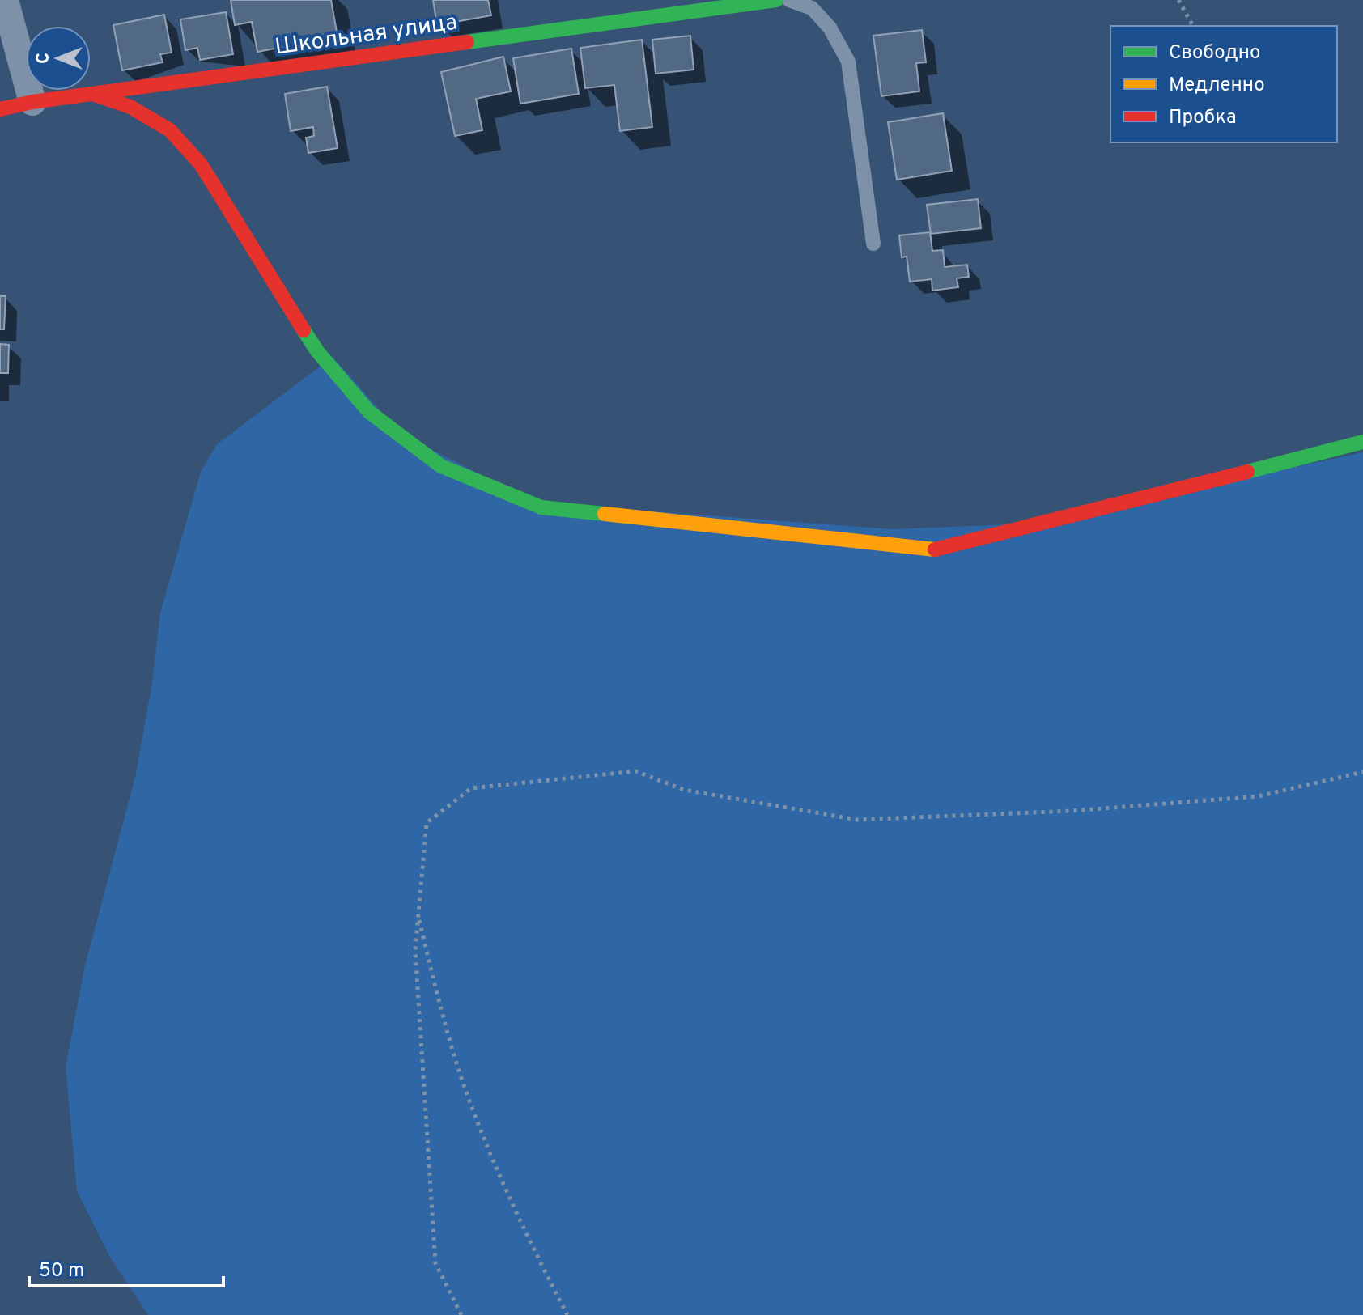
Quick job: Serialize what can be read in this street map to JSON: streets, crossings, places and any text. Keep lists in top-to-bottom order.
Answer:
{
  "streets": {
    "street": ["Школьная улица"]
  },
  "legend": ["Свободно", "Медленно", "Пробка"],
  "scale_bar": "50 m",
  "north": "left"
}
